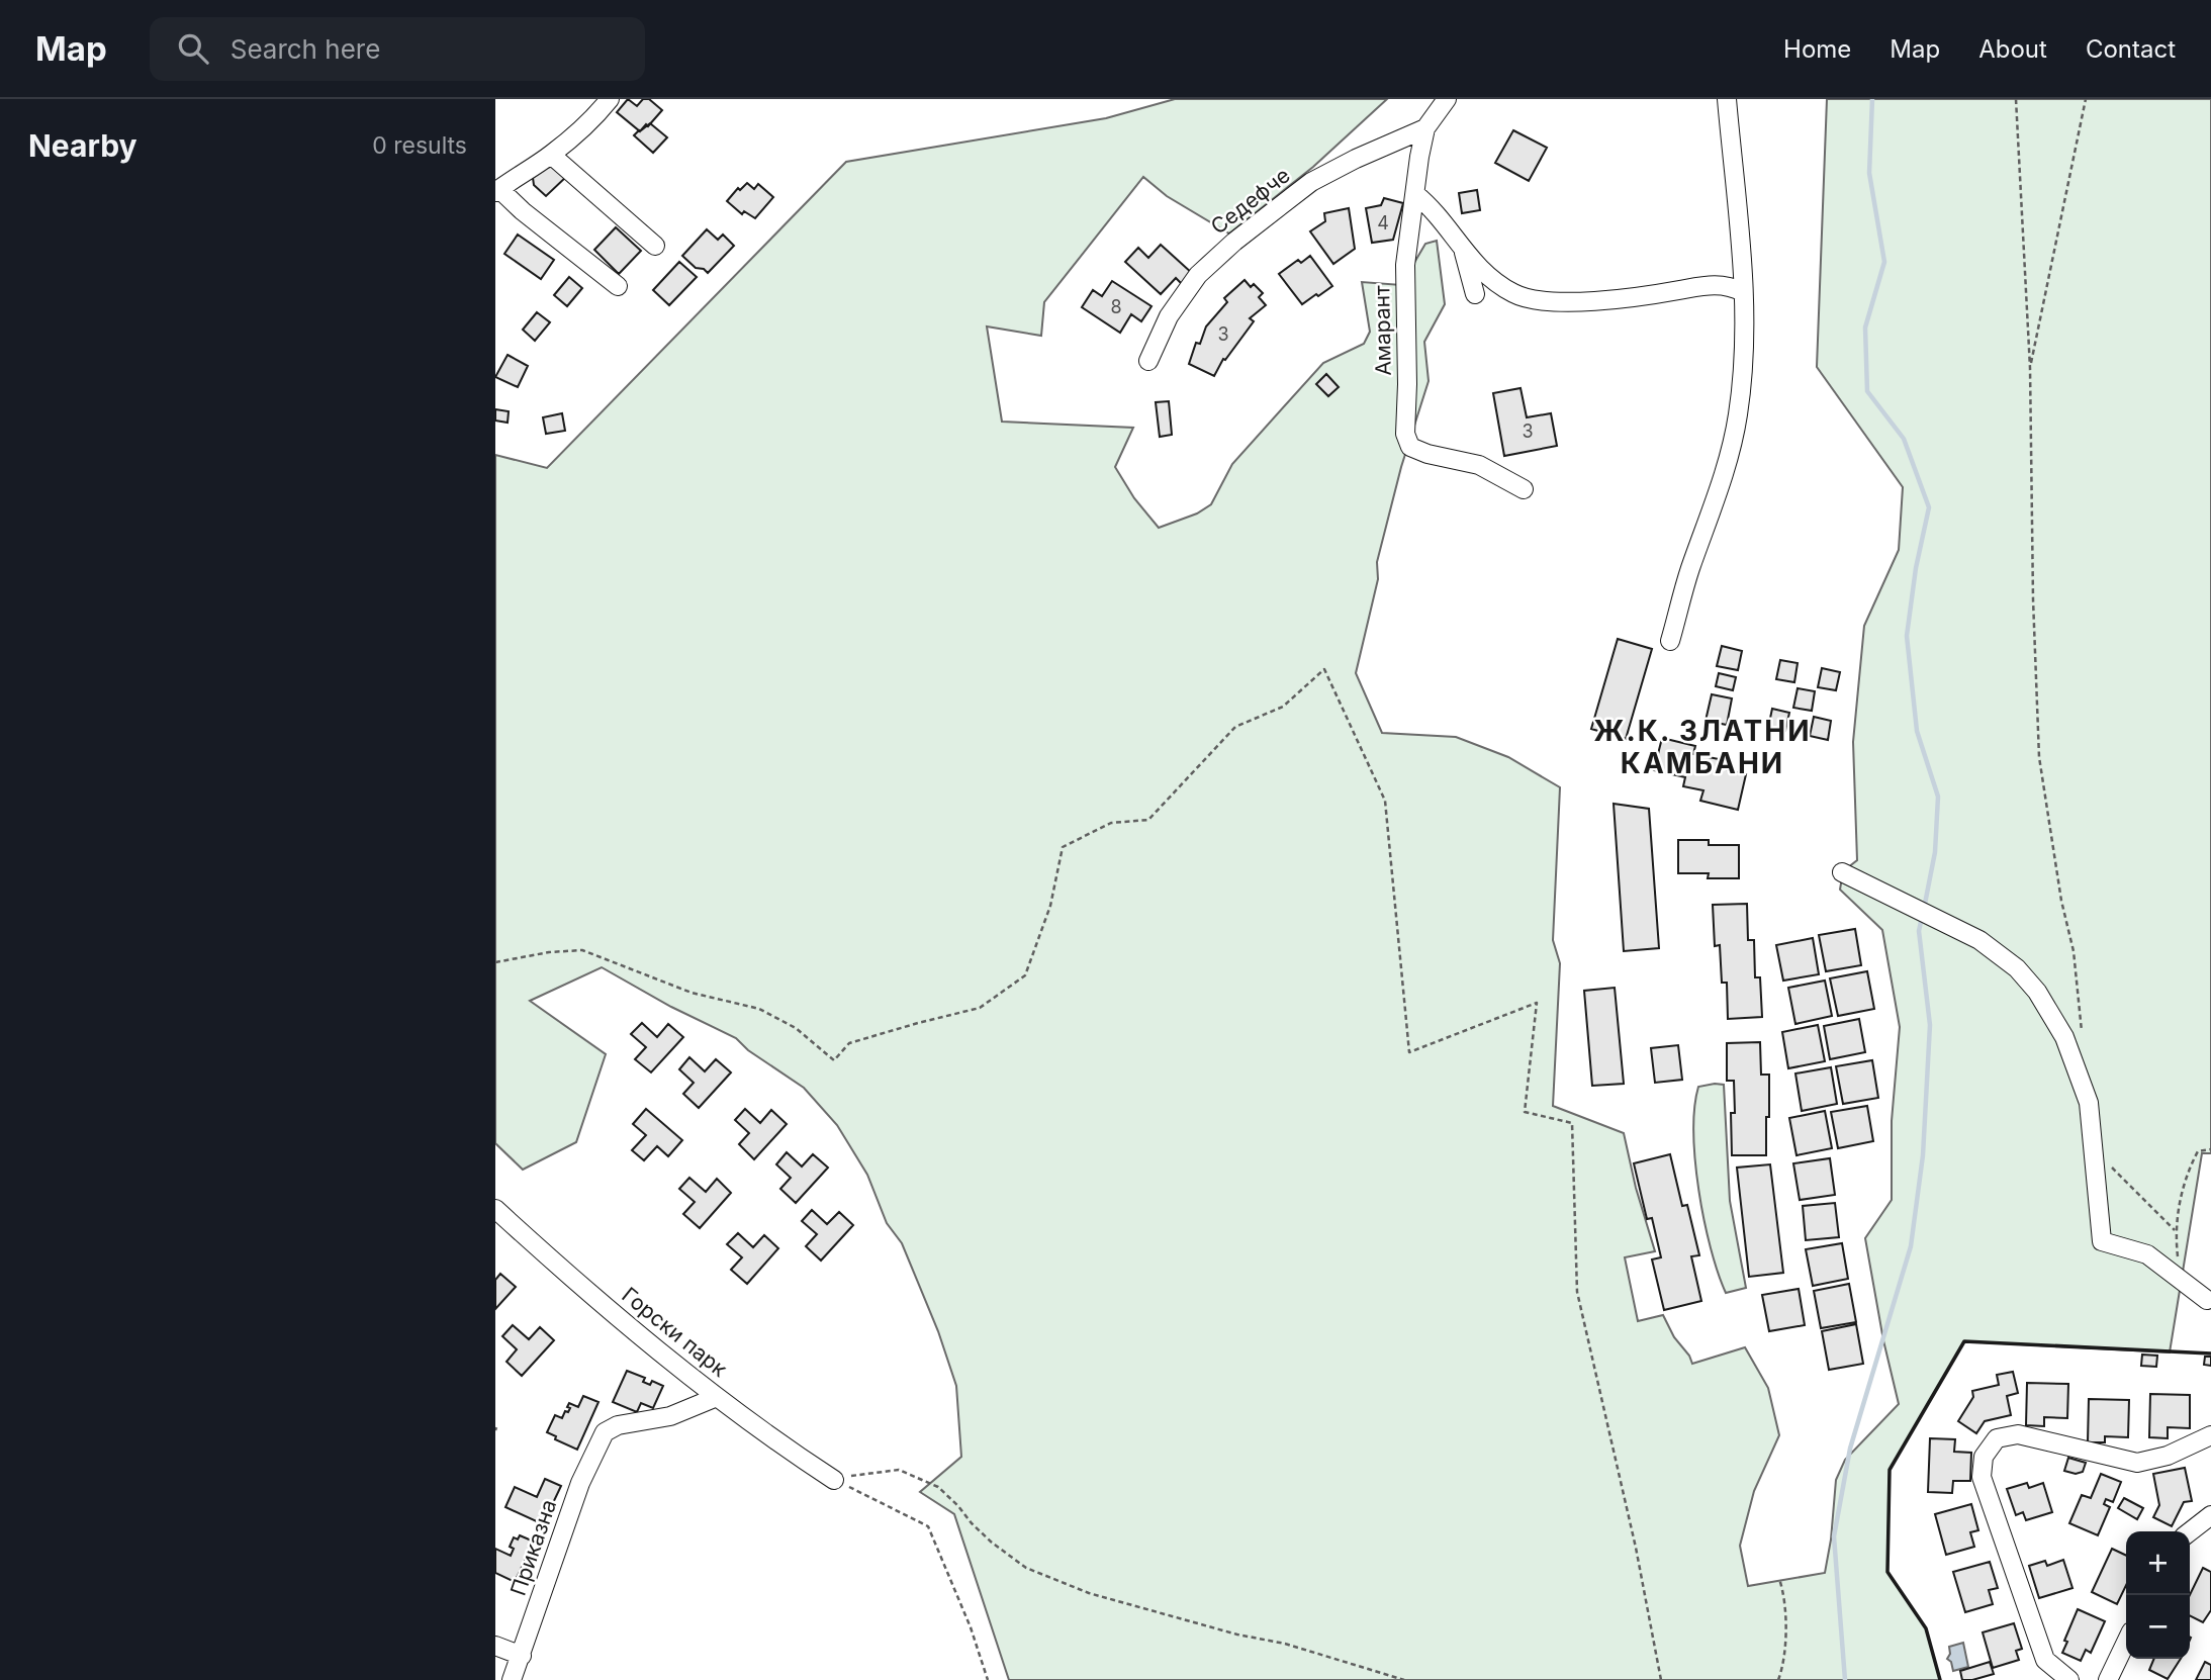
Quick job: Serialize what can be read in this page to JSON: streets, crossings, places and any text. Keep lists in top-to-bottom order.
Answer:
{
  "streets": {
    "street": [
      "Седефче",
      "Амарант",
      "Горски парк",
      "Приказна"
    ]
  },
  "crossings": [
    ["Седефче", "Амарант"],
    ["Горски парк", "Приказна"]
  ],
  "districts": ["Ж.К. ЗЛАТНИ КАМБАНИ"],
  "house_numbers": [
    "4",
    "8",
    "3",
    "3"
  ],
  "page": {
    "header": "Map",
    "search": "Search here",
    "nav": [
      "Home",
      "Map",
      "About",
      "Contact"
    ],
    "heading": ["Nearby", "0 results"],
    "map_buttons": ["+", "−"]
  }
}
